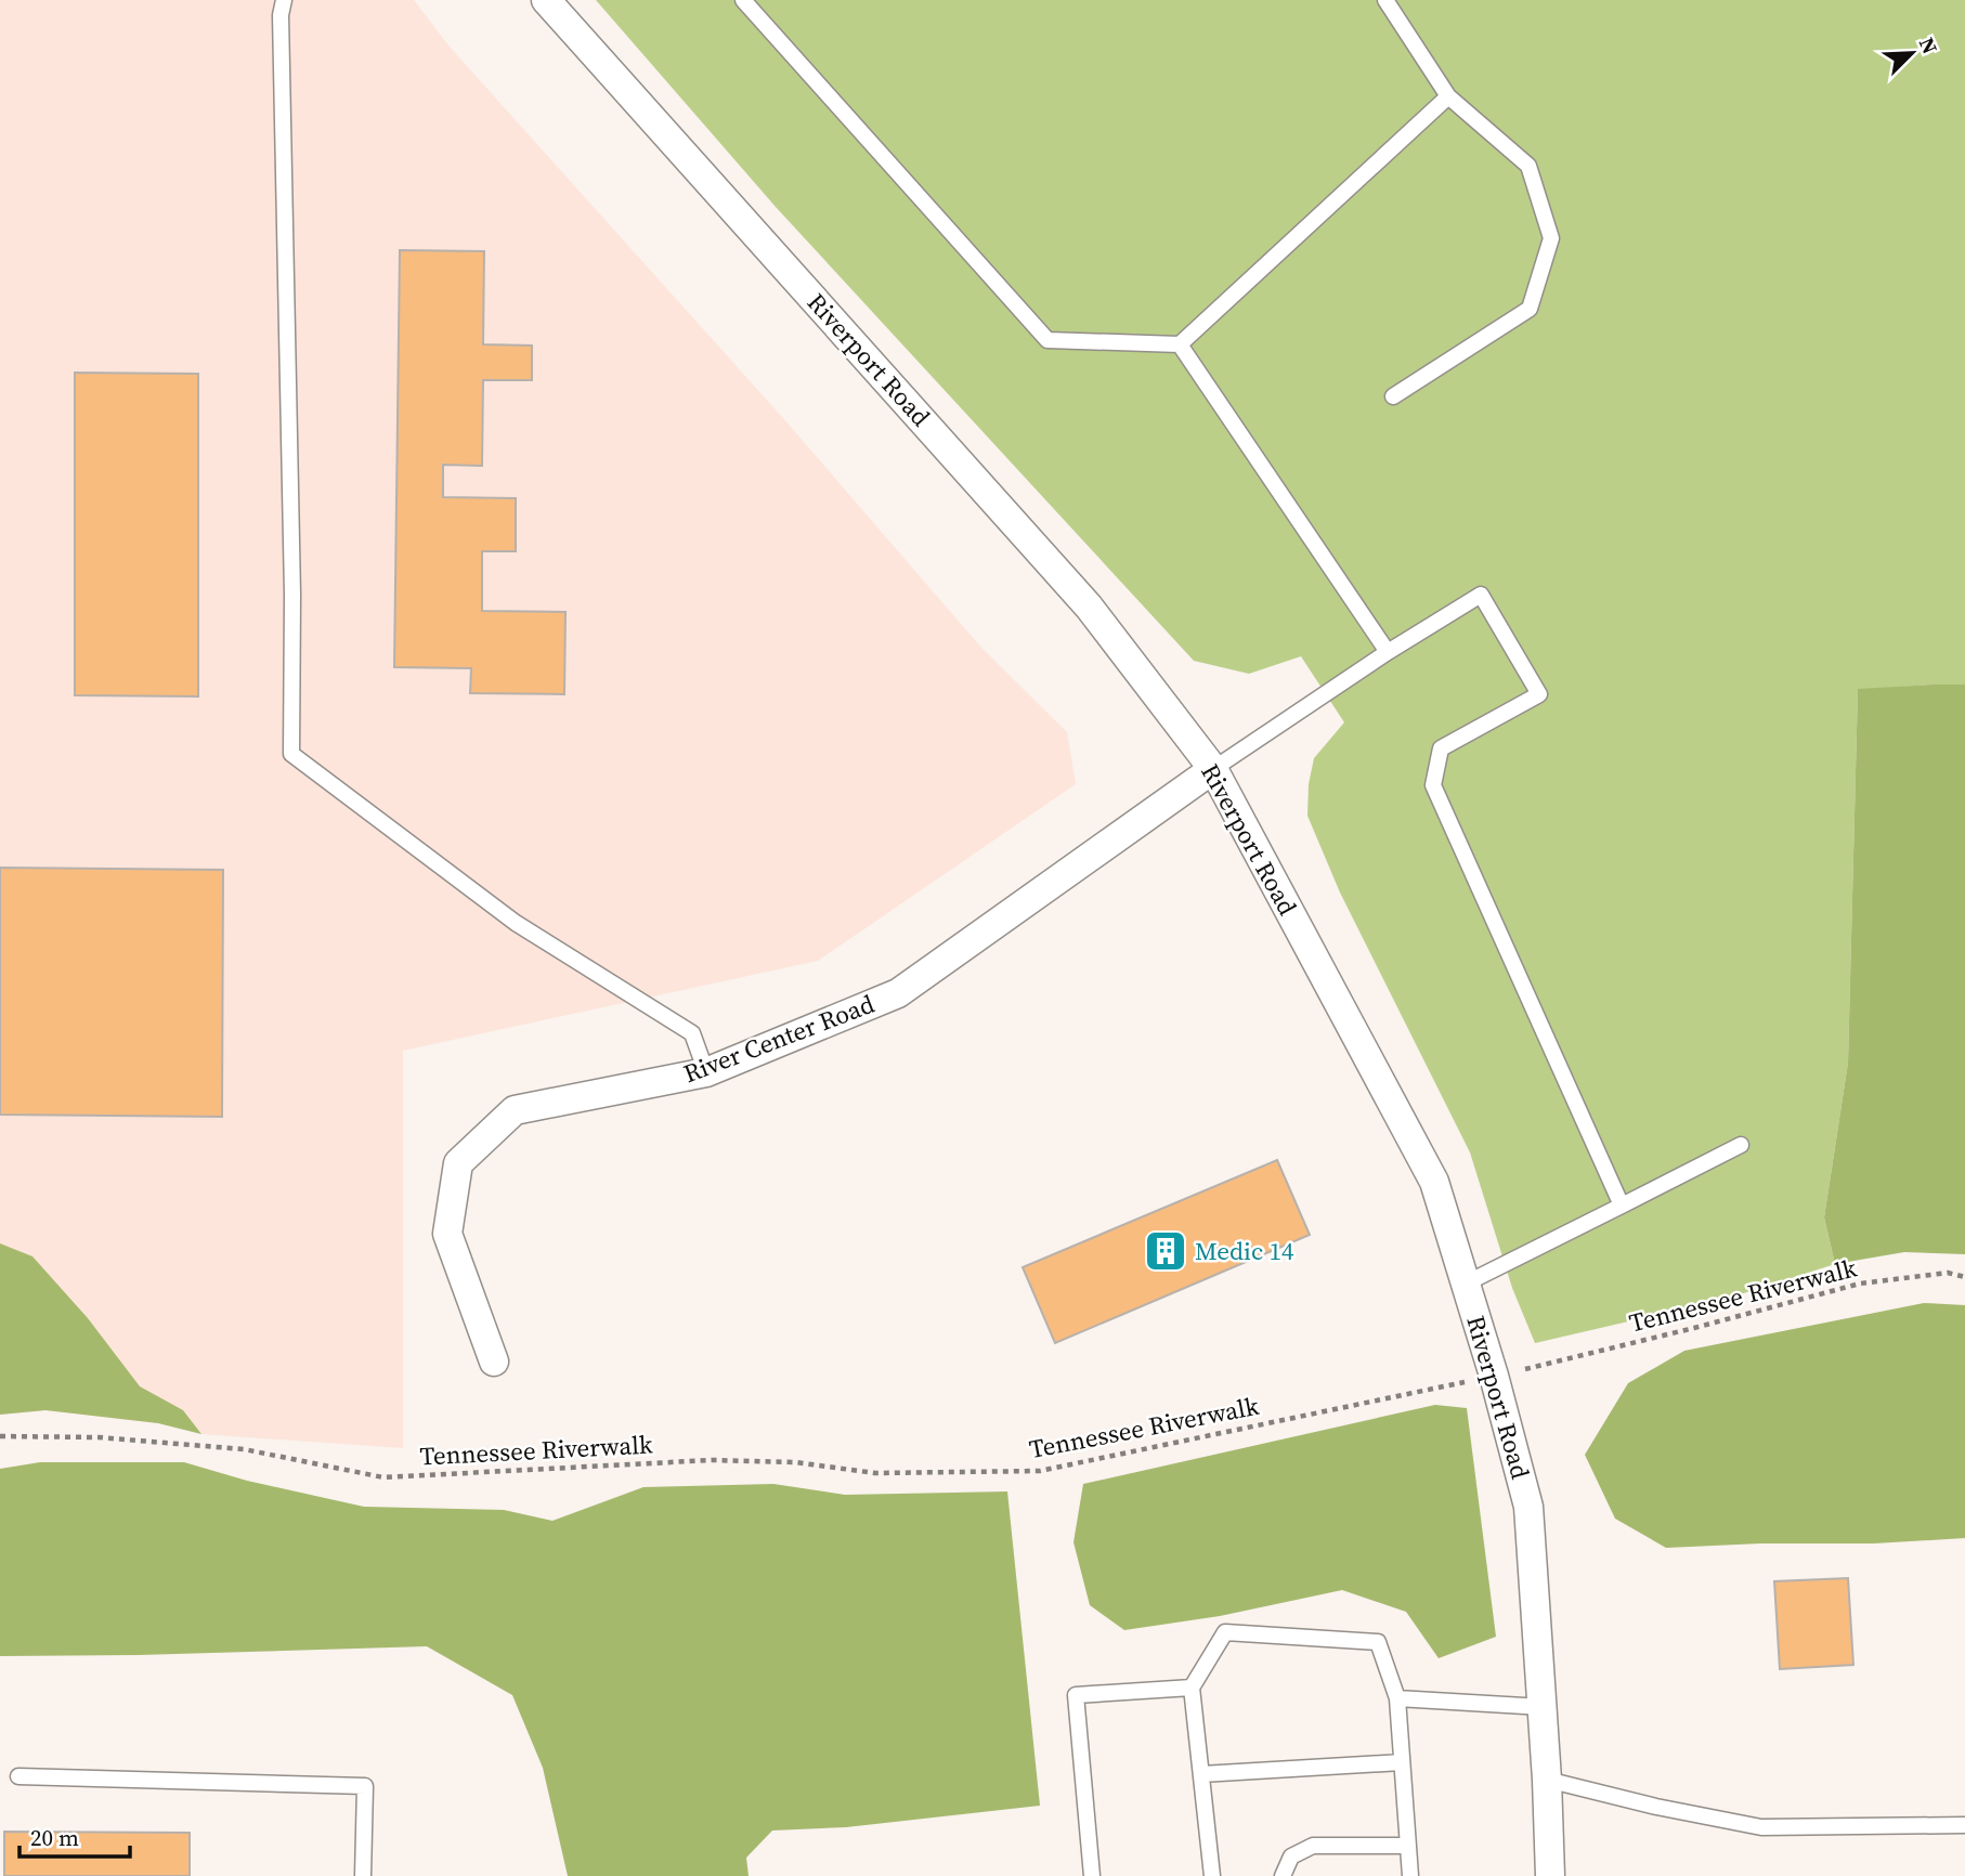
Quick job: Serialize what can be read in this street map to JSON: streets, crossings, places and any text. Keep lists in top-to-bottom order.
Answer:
{
  "streets": {
    "street": ["Riverport Road", "River Center Road"],
    "path": ["Tennessee Riverwalk"]
  },
  "crossings": [
    ["Riverport Road", "River Center Road"],
    ["Riverport Road", "Tennessee Riverwalk"]
  ],
  "places": {
    "building": ["Medic 14"]
  },
  "scale_bar": "20 m",
  "north": "top right"
}
